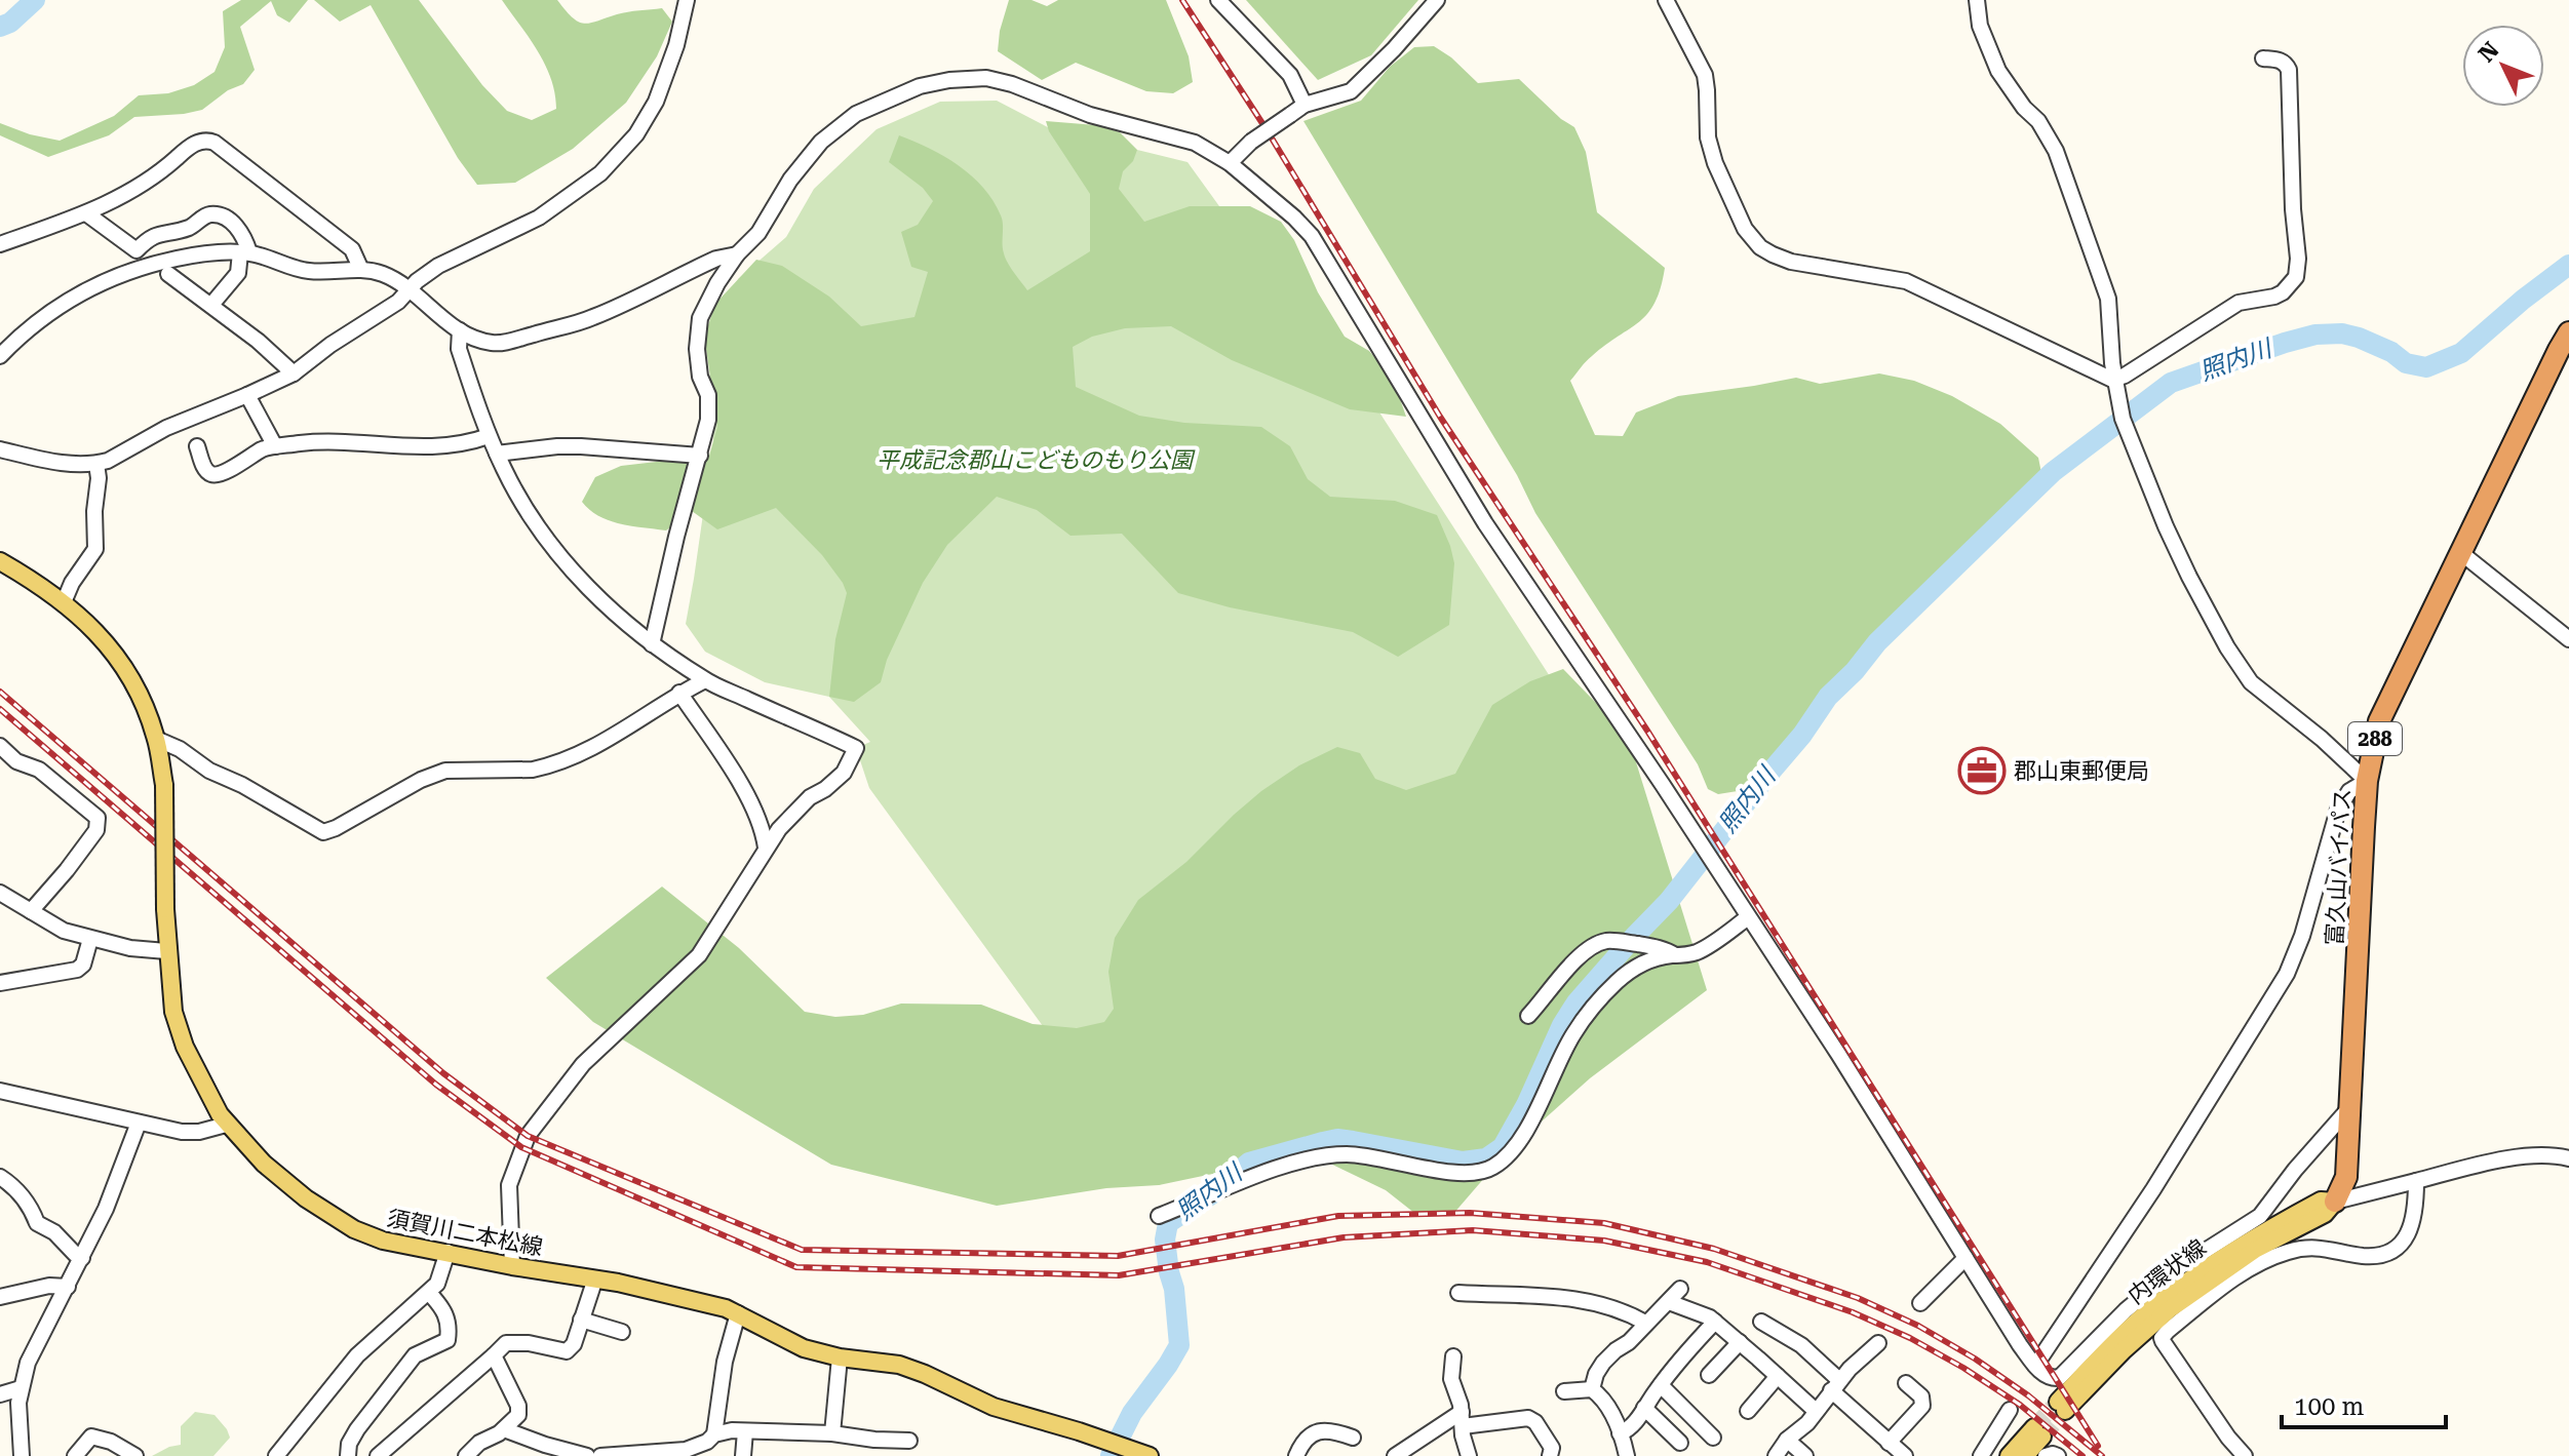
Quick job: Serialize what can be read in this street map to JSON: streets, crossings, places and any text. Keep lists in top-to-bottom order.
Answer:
{
  "streets": {
    "highway": ["288", "富久山バイパス"],
    "main road": ["須賀川二本松線", "内環状線"]
  },
  "crossings": [
    ["富久山バイパス", "内環状線"]
  ],
  "water": ["照内川"],
  "parks": ["平成記念郡山こどものもり公園"],
  "places": {
    "office": ["郡山東郵便局"]
  },
  "scale_bar": "100 m",
  "north": "top left"
}
